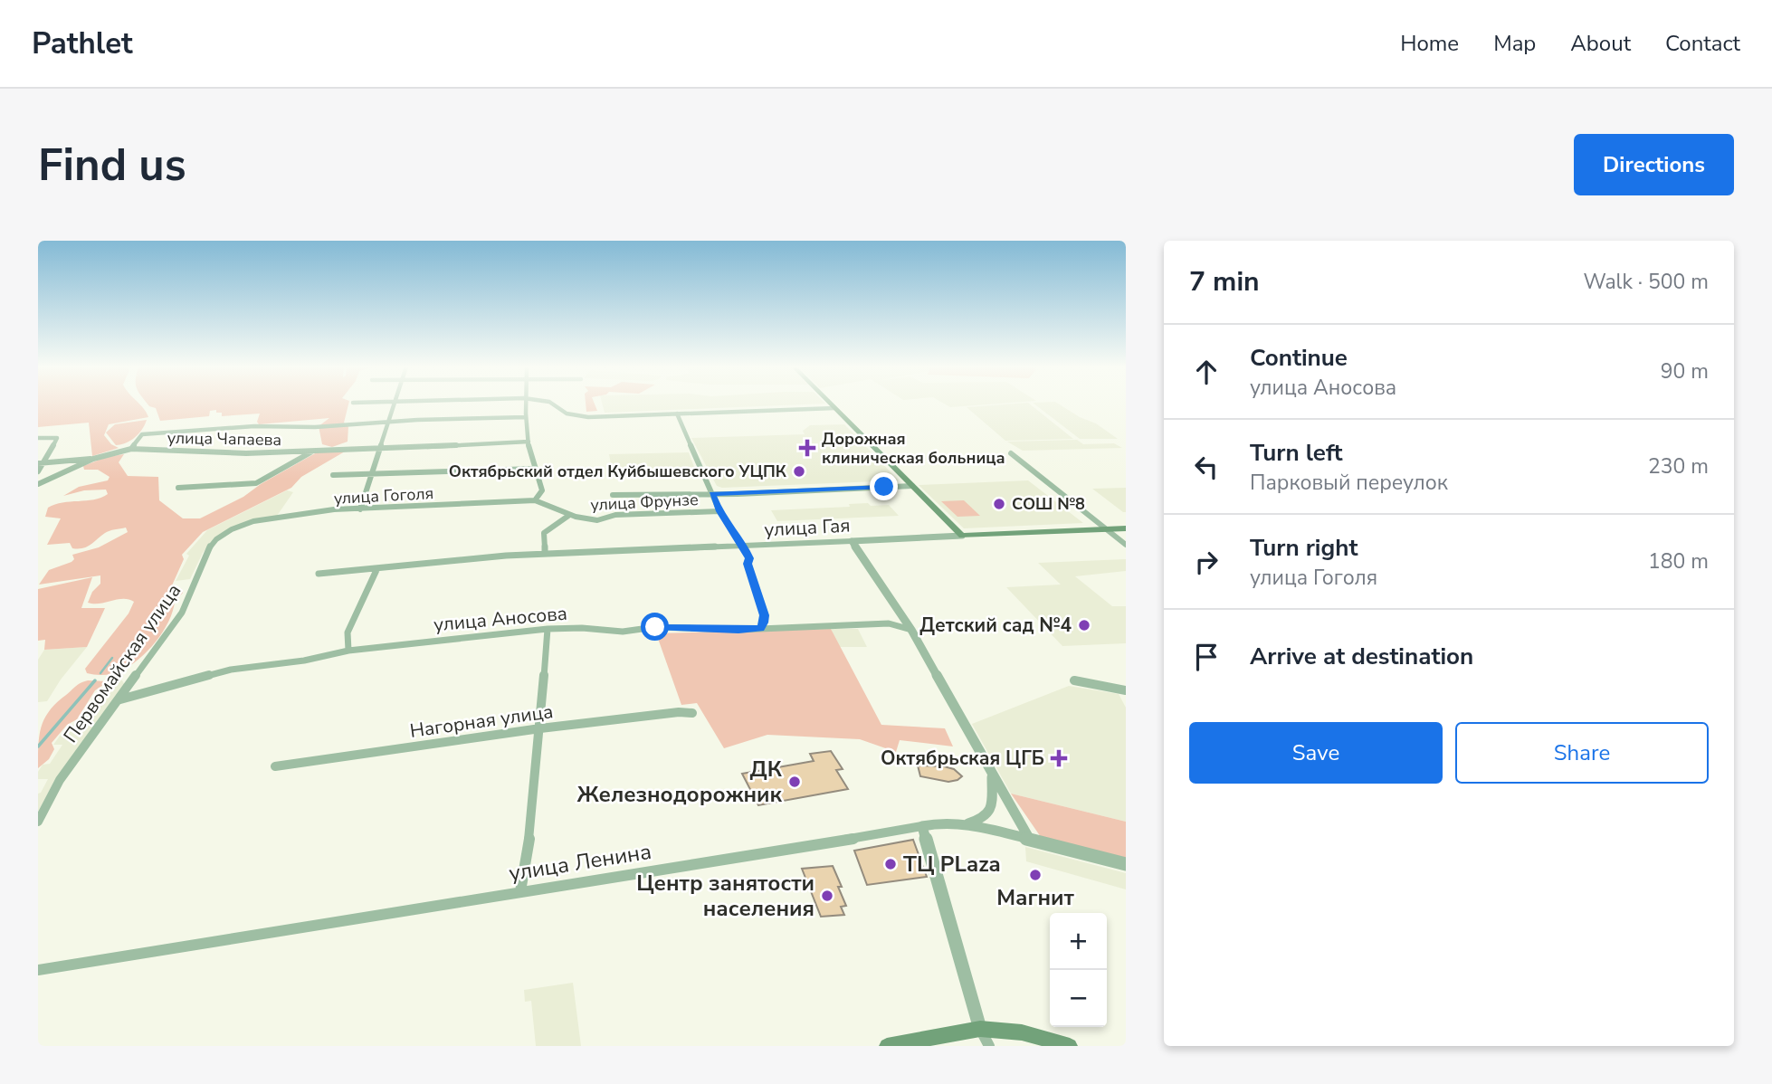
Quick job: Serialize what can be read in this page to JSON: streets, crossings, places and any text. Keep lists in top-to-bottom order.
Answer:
{
  "streets": {
    "main road": ["улица Гая"],
    "street": [
      "улица Чапаева",
      "улица Гоголя",
      "улица Фрунзе",
      "улица Аносова",
      "Первомайская улица",
      "Нагорная улица",
      "улица Ленина"
    ]
  },
  "crossings": [
    ["улица Гоголя", "улица Фрунзе"],
    ["улица Гоголя", "Первомайская улица"],
    ["улица Аносова", "Первомайская улица"]
  ],
  "places": {
    "health": ["Дорожная клиническая больница", "Октябрьская ЦГБ"],
    "other": [
      "Октябрьский отдел Куйбышевского УЦПК",
      "СОШ №8",
      "Детский сад №4",
      "ДК Железнодорожник",
      "ТЦ PLaza",
      "Магнит",
      "Центр занятости населения"
    ]
  },
  "page": {
    "header": "Pathlet",
    "nav": [
      "Home",
      "Map",
      "About",
      "Contact"
    ],
    "buttons": [
      "Directions",
      ["Save", "Share"]
    ],
    "title": "Find us",
    "heading": ["7 min", "Walk · 500 m"],
    "list": [
      ["Continue", "улица Аносова", "90 m"],
      ["Turn left", "Парковый переулок", "230 m"],
      ["Turn right", "улица Гоголя", "180 m"],
      "Arrive at destination"
    ],
    "map_buttons": ["+", "−"]
  }
}
